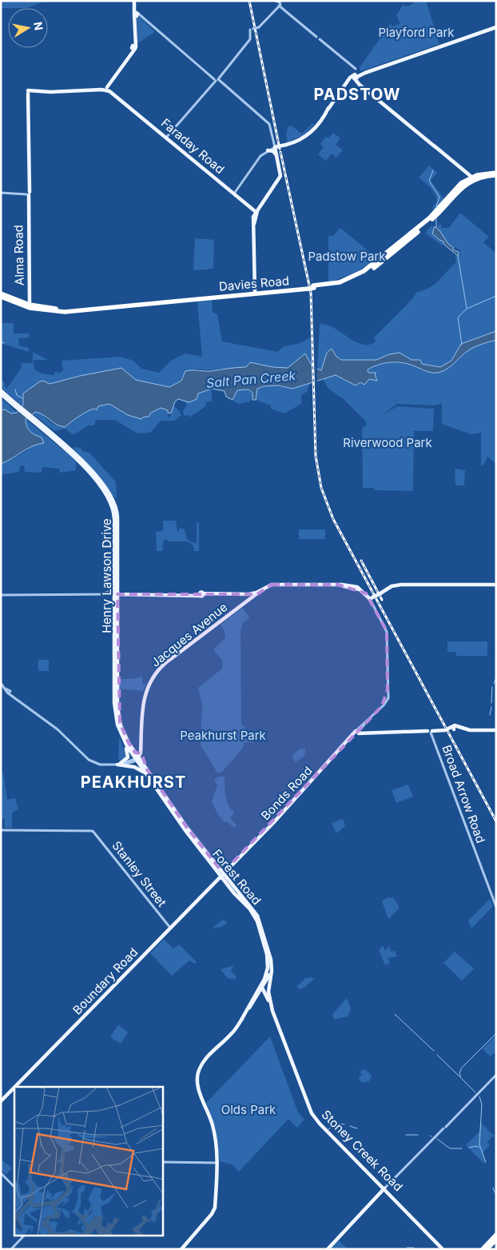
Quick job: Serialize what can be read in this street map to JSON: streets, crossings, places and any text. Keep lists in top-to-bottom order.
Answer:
{
  "streets": {
    "highway": ["Davies Road"],
    "main road": [
      "Faraday Road",
      "Alma Road",
      "Henry Lawson Drive",
      "Jacques Avenue",
      "Bonds Road",
      "Forest Road",
      "Boundary Road",
      "Stoney Creek Road"
    ],
    "street": ["Broad Arrow Road", "Stanley Street"]
  },
  "crossings": [
    ["Faraday Road", "Alma Road"],
    ["Alma Road", "Davies Road"],
    ["Henry Lawson Drive", "Jacques Avenue"],
    ["Henry Lawson Drive", "Forest Road"],
    ["Jacques Avenue", "Forest Road"],
    ["Bonds Road", "Forest Road"],
    ["Bonds Road", "Boundary Road"],
    ["Stanley Street", "Boundary Road"],
    ["Forest Road", "Boundary Road"],
    ["Forest Road", "Stoney Creek Road"]
  ],
  "districts": ["PADSTOW", "PEAKHURST"],
  "water": ["Salt Pan Creek"],
  "parks": [
    "Playford Park",
    "Padstow Park",
    "Riverwood Park",
    "Peakhurst Park",
    "Olds Park"
  ],
  "north": "right"
}
